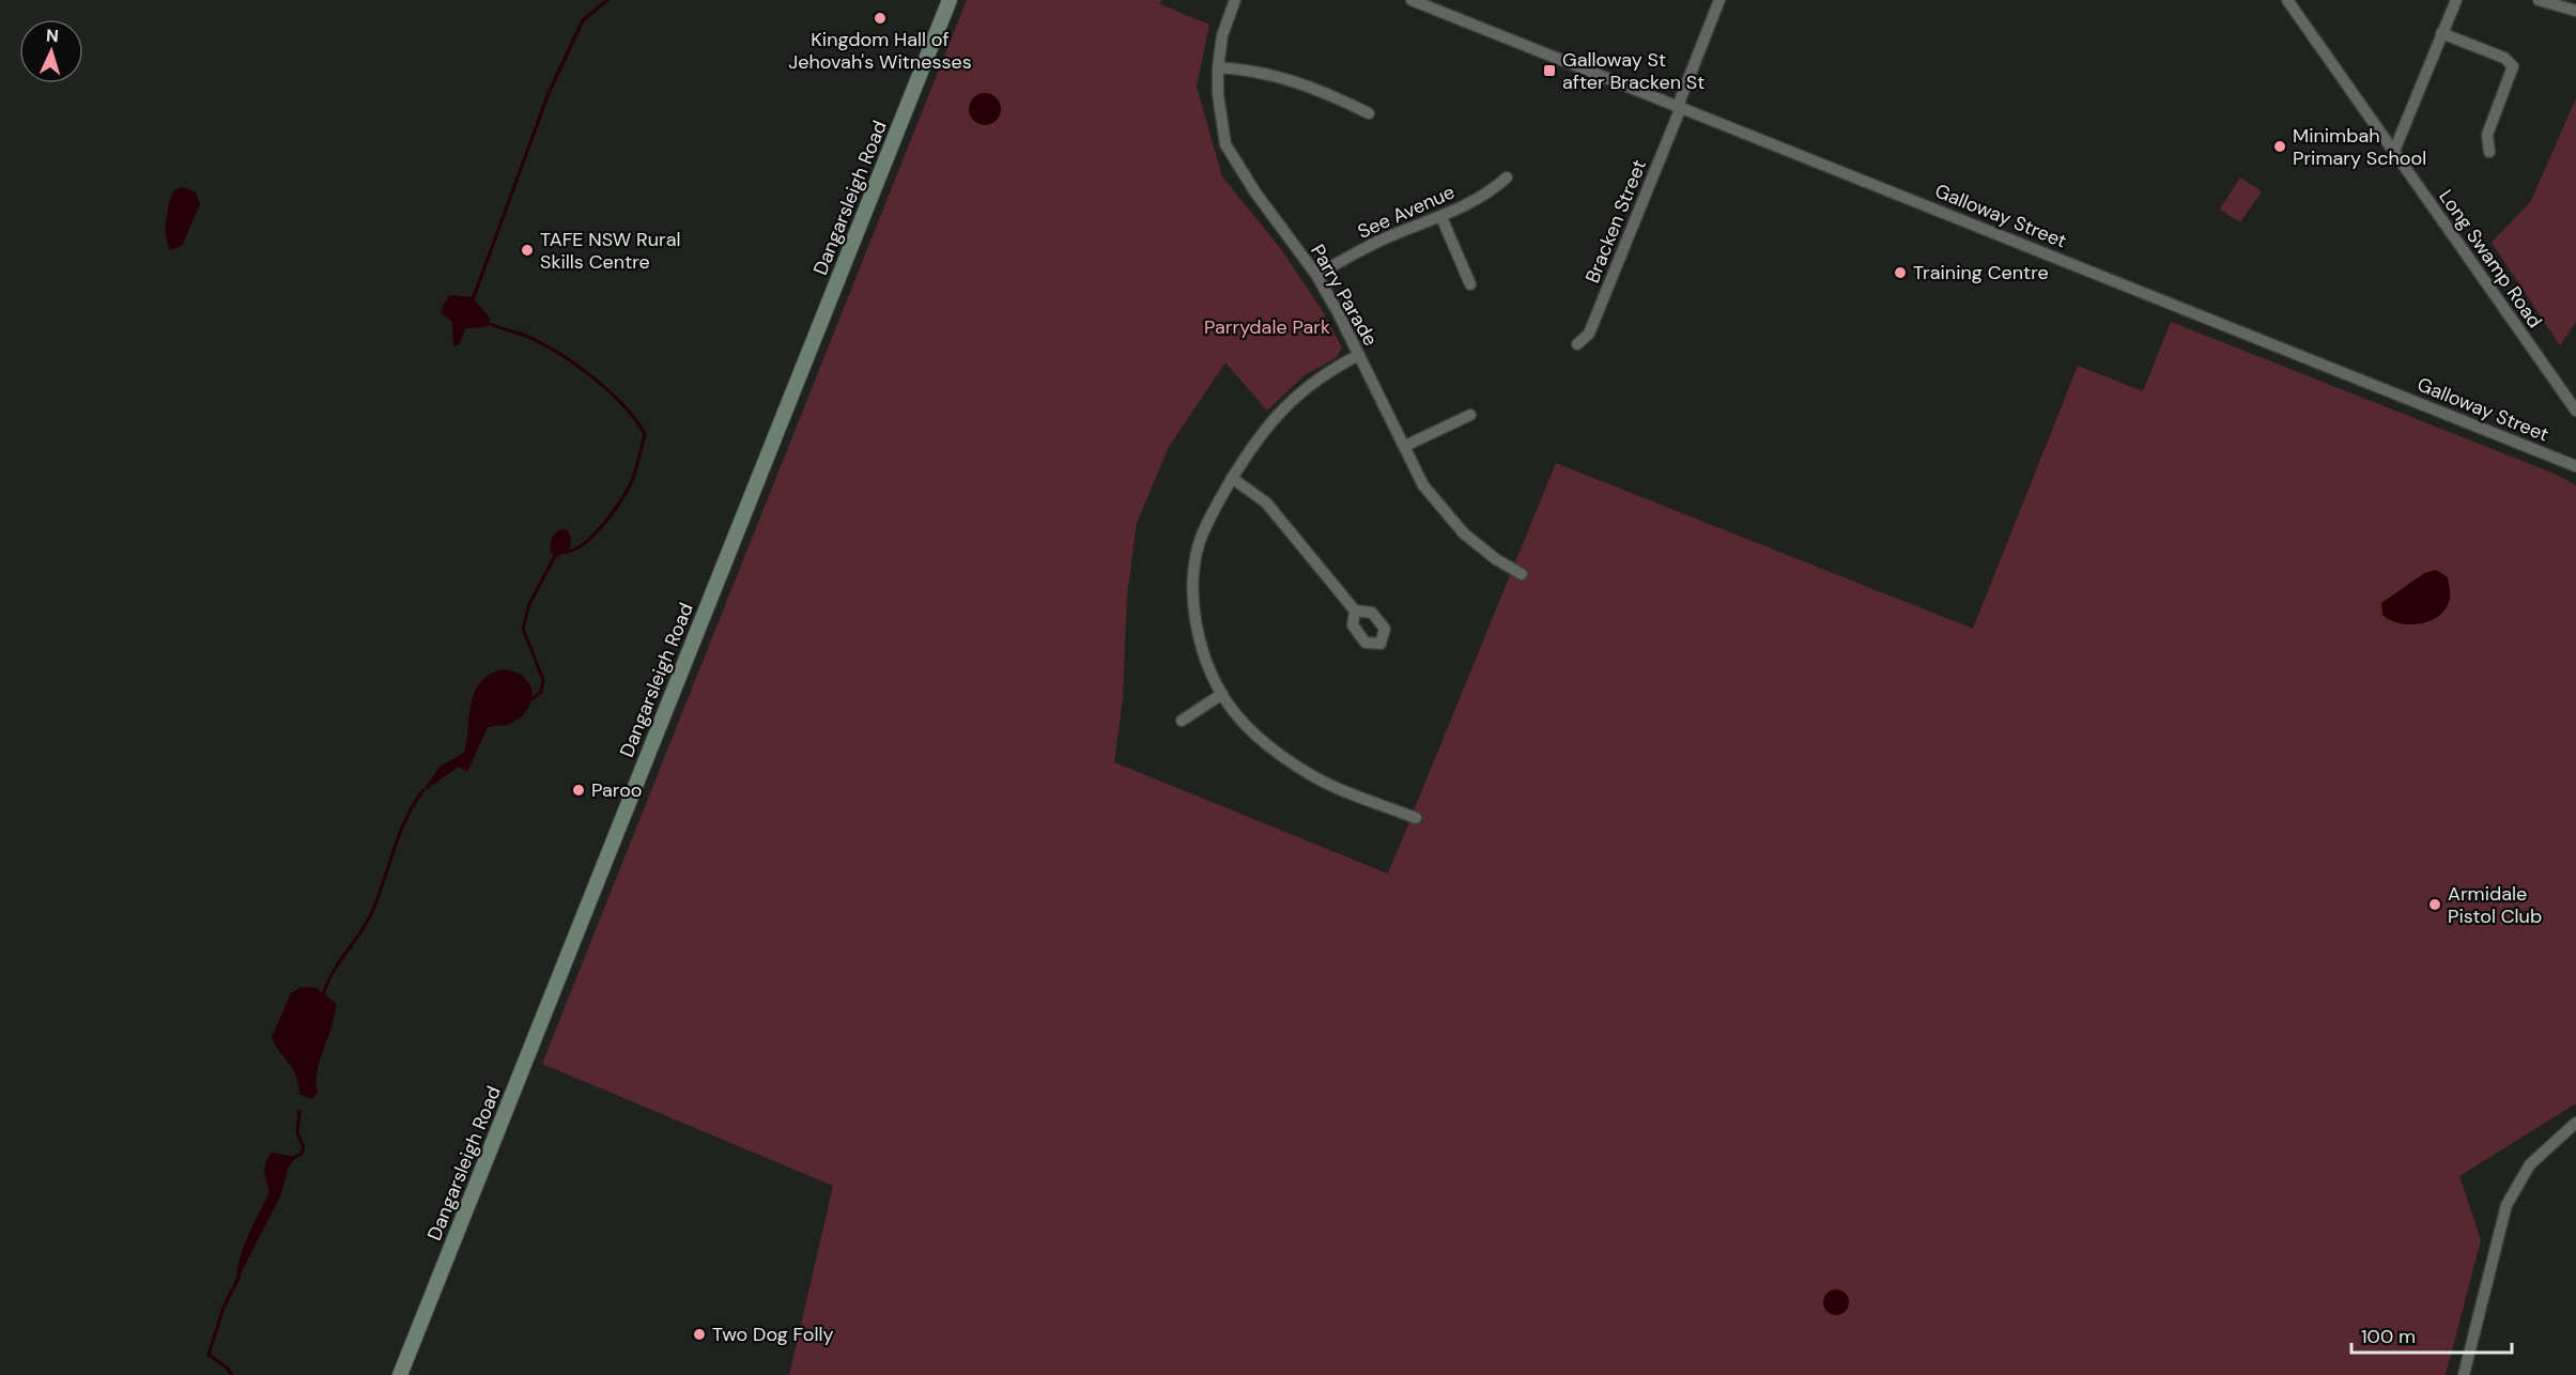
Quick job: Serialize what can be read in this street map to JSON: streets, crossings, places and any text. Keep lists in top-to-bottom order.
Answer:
{
  "streets": {
    "street": [
      "Dangarsleigh Road",
      "See Avenue",
      "Galloway Street",
      "Bracken Street",
      "Long Swamp Road",
      "Parry Parade"
    ]
  },
  "crossings": [
    ["See Avenue", "Parry Parade"],
    ["Galloway Street", "Bracken Street"]
  ],
  "parks": ["Parrydale Park"],
  "places": {
    "other": [
      "Kingdom Hall of Jehovah's Witnesses",
      "Minimbah Primary School",
      "TAFE NSW Rural Skills Centre",
      "Training Centre",
      "Paroo",
      "Armidale Pistol Club",
      "Two Dog Folly"
    ],
    "transit": ["Galloway St after Bracken St"]
  },
  "scale_bar": "100 m",
  "north": "top"
}
